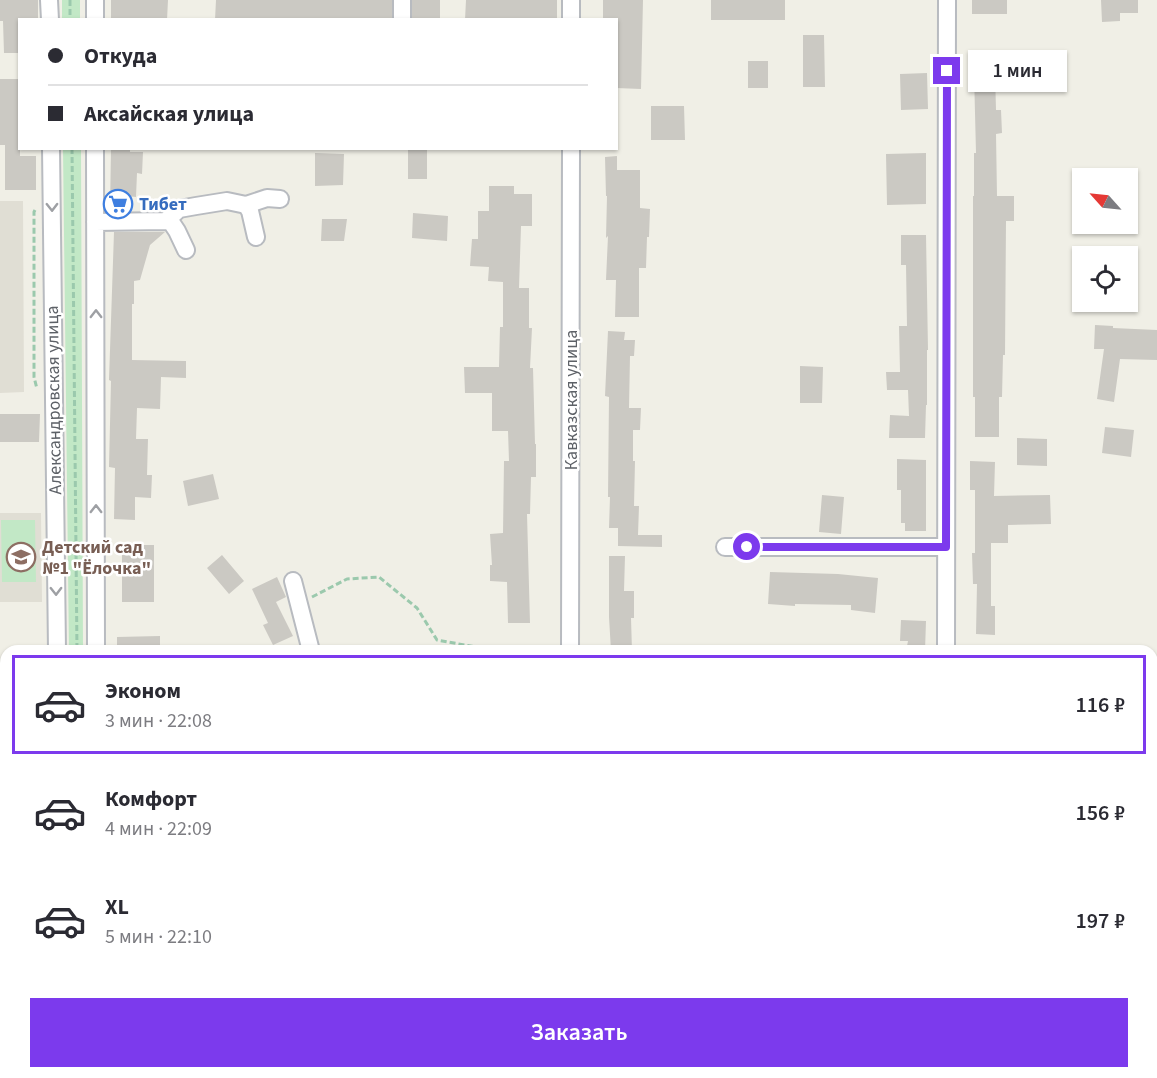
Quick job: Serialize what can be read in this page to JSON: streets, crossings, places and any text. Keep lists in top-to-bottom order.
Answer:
{
  "streets": {
    "street": ["Александровская улица", "Кавказская улица"]
  },
  "places": {
    "supermarket": ["Тибет"],
    "school or university": ["Детский сад №1 \"Ёлочка\""]
  },
  "north": "top left",
  "page": {
    "banner": ["Откуда", "Аксайская улица"],
    "bubble": "1 мин",
    "list": [
      {
        "name": "Эконом",
        "note": "3 мин · 22:08",
        "value": "116 ₽"
      },
      {
        "name": "Комфорт",
        "note": "4 мин · 22:09",
        "value": "156 ₽"
      },
      {
        "name": "XL",
        "note": "5 мин · 22:10",
        "value": "197 ₽"
      }
    ],
    "buttons": "Заказать"
  }
}
